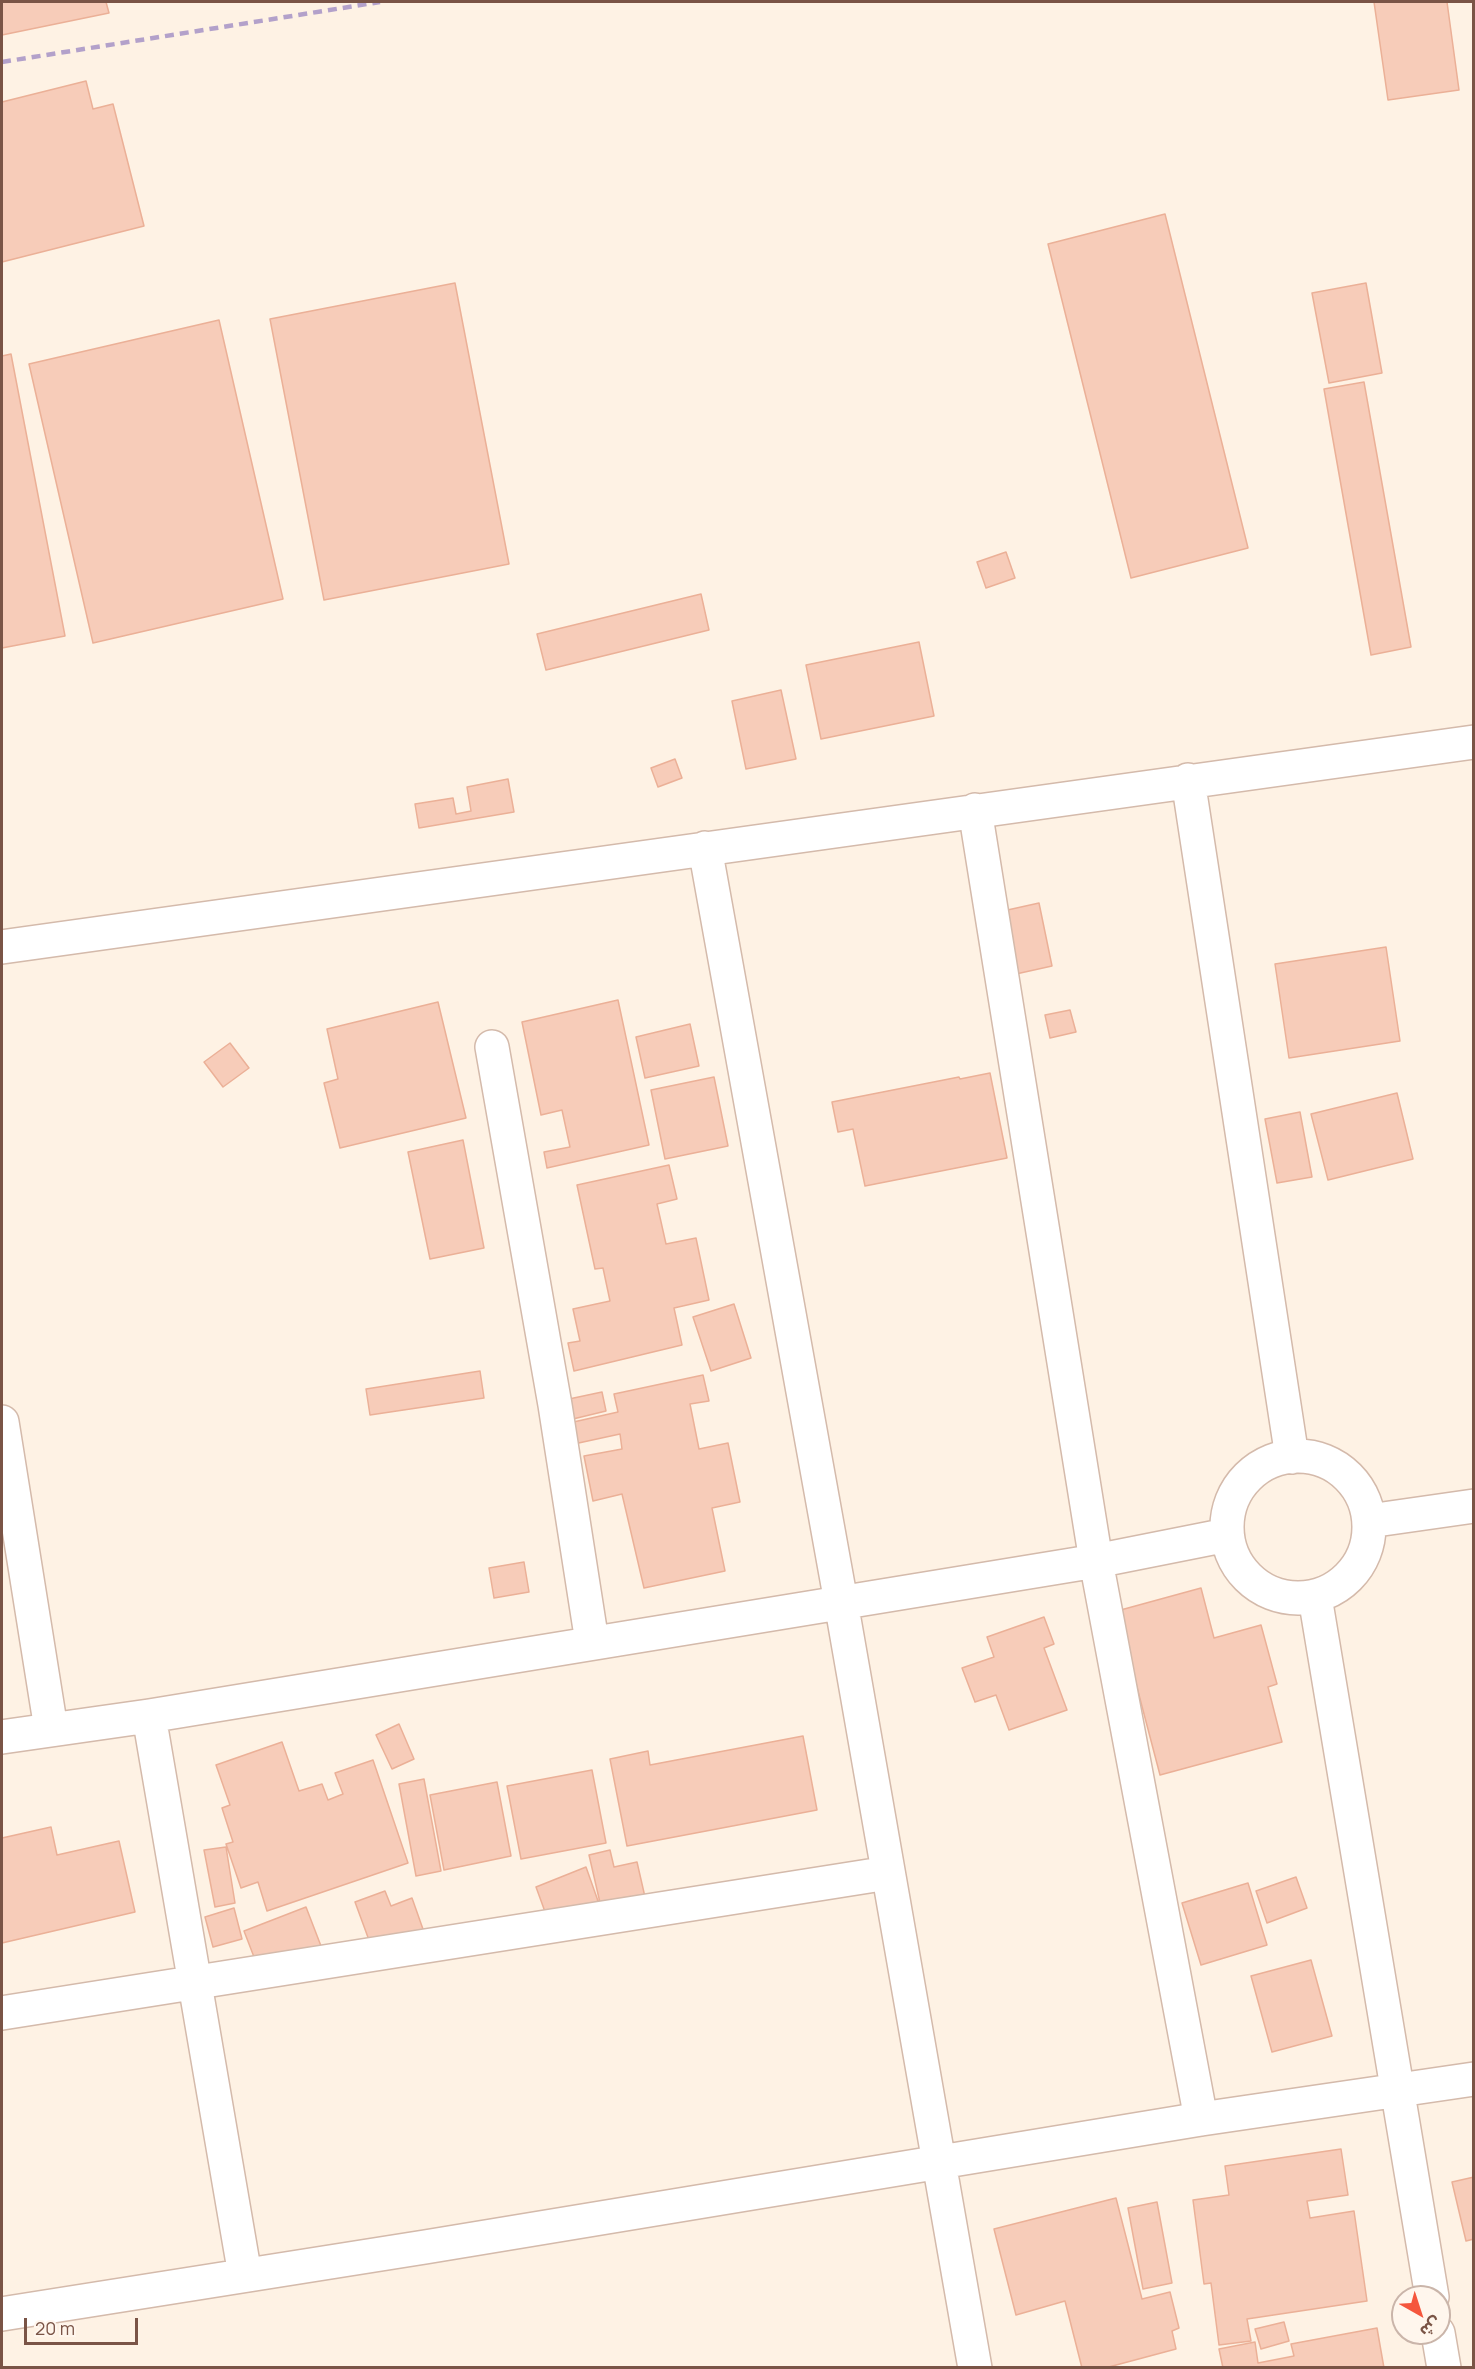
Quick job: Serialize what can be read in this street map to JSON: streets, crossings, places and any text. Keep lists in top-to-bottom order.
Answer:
{
  "scale_bar": "20 m",
  "north": "bottom right"
}
